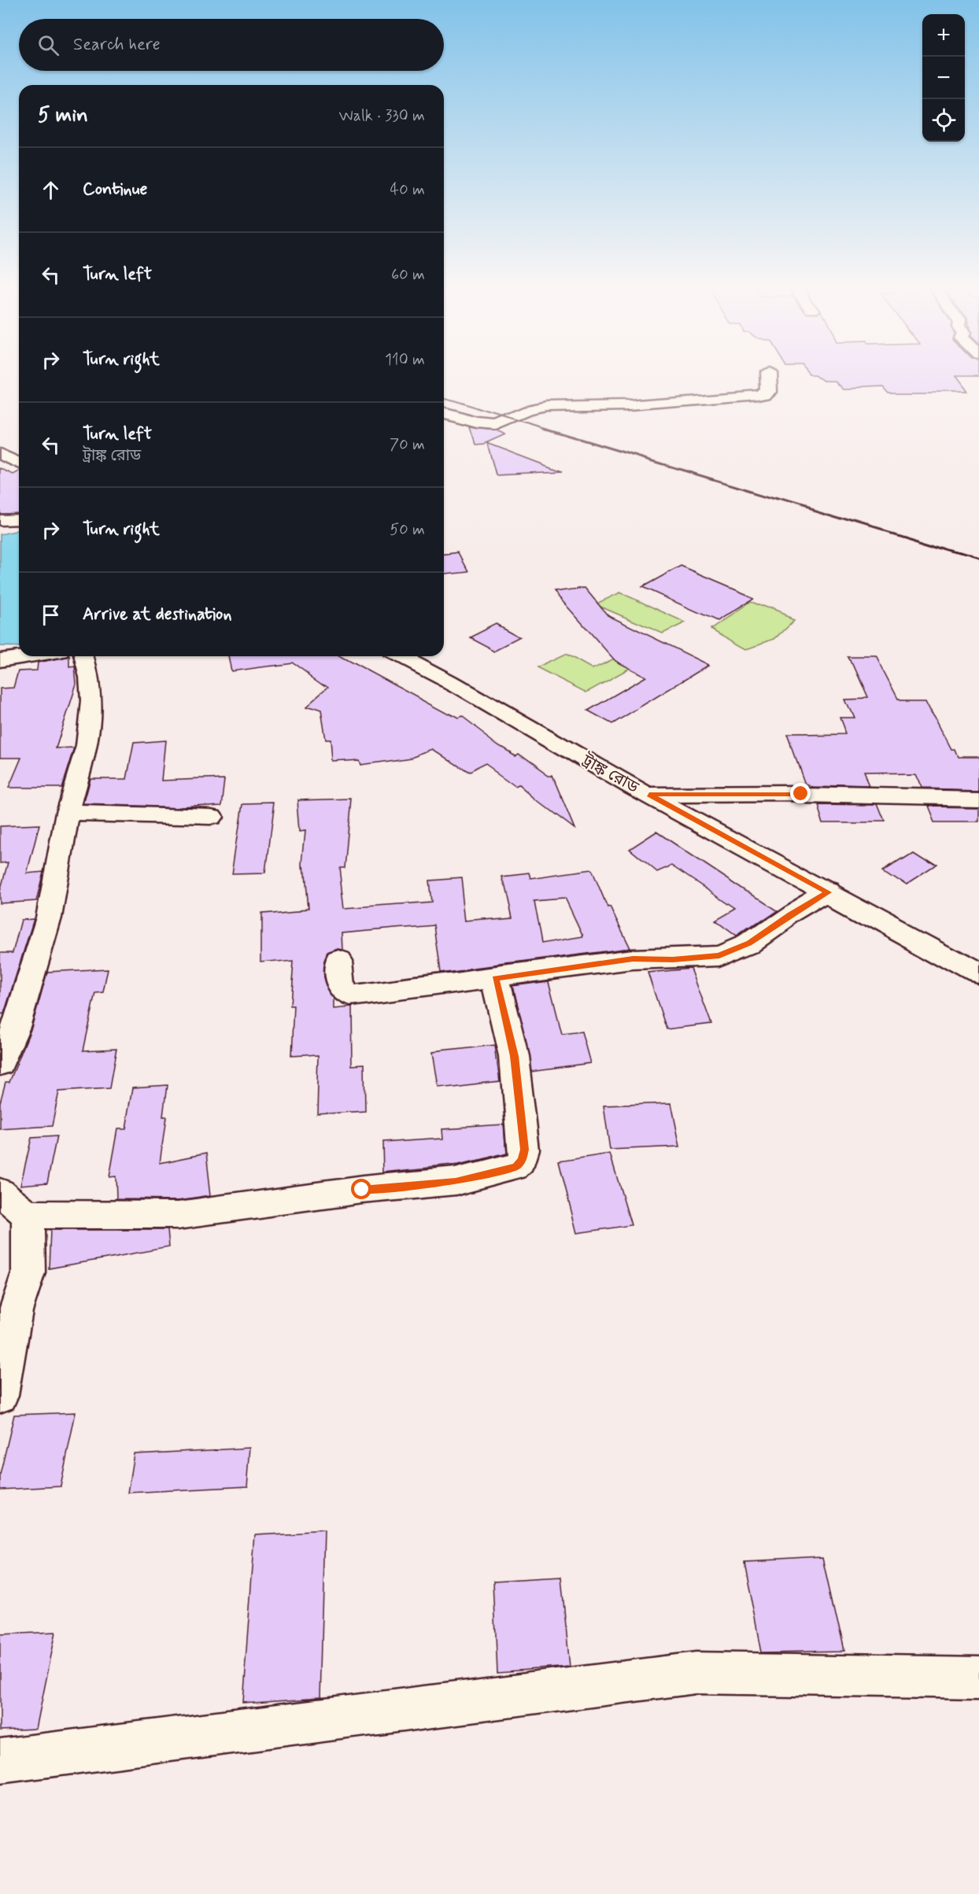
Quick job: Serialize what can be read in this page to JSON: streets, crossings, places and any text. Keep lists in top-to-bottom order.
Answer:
{
  "streets": {
    "street": ["ট্রাঙ্ক রোড"]
  },
  "page": {
    "map_buttons": ["+", "−"],
    "search": "Search here",
    "heading": ["5 min", "Walk · 330 m"],
    "list": [
      ["Continue", "40 m"],
      ["Turn left", "60 m"],
      ["Turn right", "110 m"],
      ["Turn left", "ট্রাঙ্ক রোড", "70 m"],
      ["Turn right", "50 m"],
      "Arrive at destination"
    ]
  }
}
